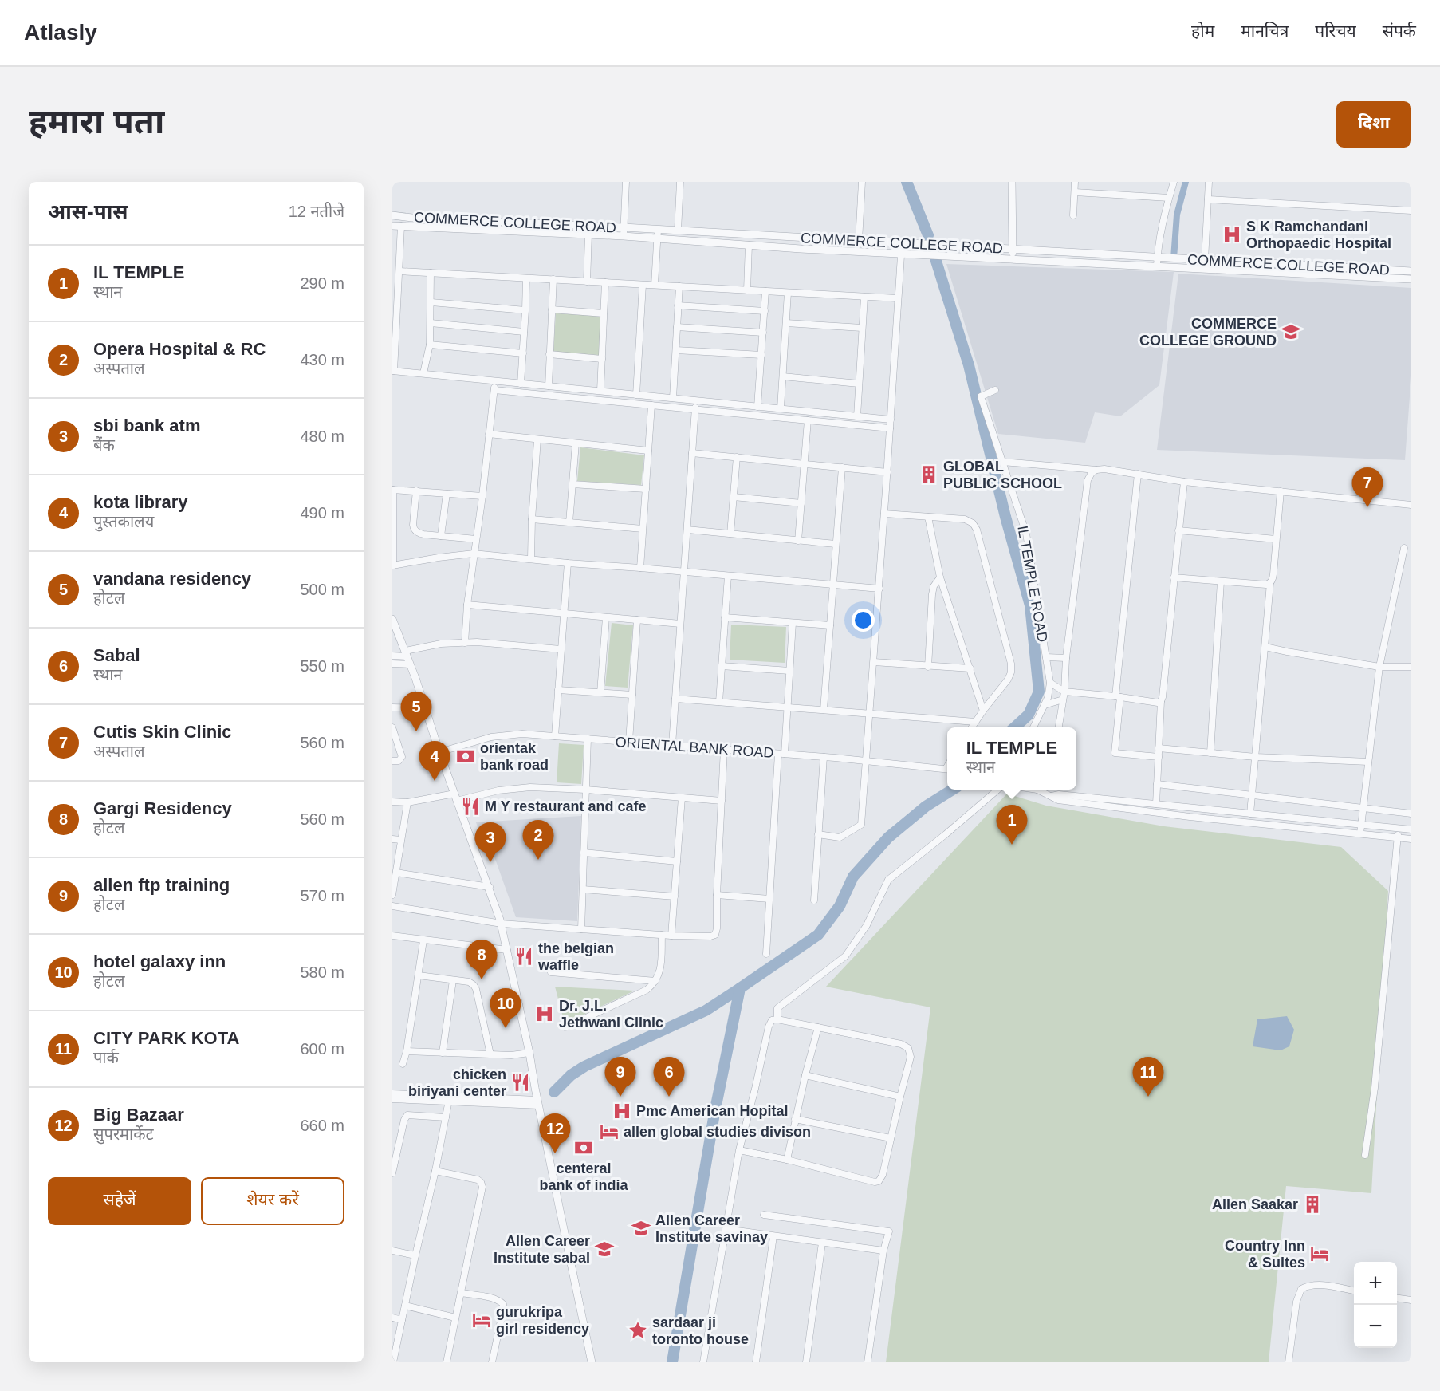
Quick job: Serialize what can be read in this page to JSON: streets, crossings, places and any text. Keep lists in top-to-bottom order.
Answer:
{
  "streets": {
    "street": ["COMMERCE COLLEGE ROAD", "IL TEMPLE ROAD", "ORIENTAL BANK ROAD"]
  },
  "places": {
    "hospital": ["S K Ramchandani Orthopaedic Hospital", "Dr. J.L. Jethwani Clinic", "Pmc American Hopital"],
    "school or university": ["COMMERCE COLLEGE GROUND", "Allen Career Institute savinay", "Allen Career Institute sabal"],
    "building": ["GLOBAL PUBLIC SCHOOL", "Allen Saakar"],
    "bank": ["orientak bank road", "centeral bank of india"],
    "restaurant": ["M Y restaurant and cafe", "the belgian waffle", "chicken biriyani center"],
    "hotel": ["allen global studies divison", "Country Inn & Suites", "gurukripa girl residency"],
    "place": ["sardaar ji toronto house"]
  },
  "page": {
    "header": "Atlasly",
    "nav": [
      "होम",
      "मानचित्र",
      "परिचय",
      "संपर्क"
    ],
    "buttons": [
      "दिशा",
      ["सहेजें", "शेयर करें"]
    ],
    "title": "हमारा पता",
    "heading": ["आस-पास", "12 नतीजे"],
    "list": [
      {
        "mark": "1",
        "name": "IL TEMPLE",
        "note": "स्थान",
        "value": "290 m"
      },
      {
        "mark": "2",
        "name": "Opera Hospital & RC",
        "note": "अस्पताल",
        "value": "430 m"
      },
      {
        "mark": "3",
        "name": "sbi bank atm",
        "note": "बैंक",
        "value": "480 m"
      },
      {
        "mark": "4",
        "name": "kota library",
        "note": "पुस्तकालय",
        "value": "490 m"
      },
      {
        "mark": "5",
        "name": "vandana residency",
        "note": "होटल",
        "value": "500 m"
      },
      {
        "mark": "6",
        "name": "Sabal",
        "note": "स्थान",
        "value": "550 m"
      },
      {
        "mark": "7",
        "name": "Cutis Skin Clinic",
        "note": "अस्पताल",
        "value": "560 m"
      },
      {
        "mark": "8",
        "name": "Gargi Residency",
        "note": "होटल",
        "value": "560 m"
      },
      {
        "mark": "9",
        "name": "allen ftp training",
        "note": "होटल",
        "value": "570 m"
      },
      {
        "mark": "10",
        "name": "hotel galaxy inn",
        "note": "होटल",
        "value": "580 m"
      },
      {
        "mark": "11",
        "name": "CITY PARK KOTA",
        "note": "पार्क",
        "value": "600 m"
      },
      {
        "mark": "12",
        "name": "Big Bazaar",
        "note": "सुपरमार्केट",
        "value": "660 m"
      }
    ],
    "pins": [
      "7",
      "5",
      "4",
      "1",
      "2",
      "3",
      "8",
      "10",
      "6",
      "9",
      "11",
      "12"
    ],
    "popup": ["IL TEMPLE", "स्थान"],
    "map_buttons": ["+", "−"]
  }
}
